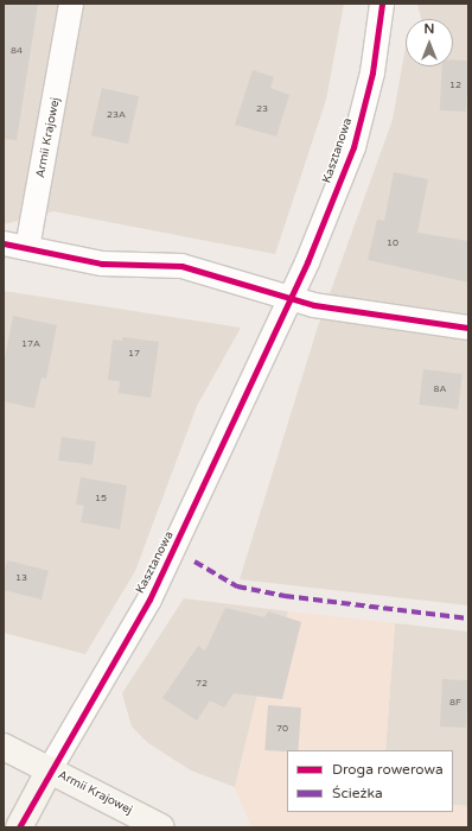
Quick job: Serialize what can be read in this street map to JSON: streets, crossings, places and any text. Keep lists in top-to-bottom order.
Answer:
{
  "streets": {
    "street": ["Armii Krajowej", "Kasztanowa"]
  },
  "crossings": [
    ["Armii Krajowej", "Kasztanowa"]
  ],
  "house_numbers": [
    "84",
    "12",
    "23",
    "23A",
    "10",
    "17A",
    "17",
    "8A",
    "15",
    "13",
    "72",
    "8F",
    "70"
  ],
  "legend": ["Droga rowerowa", "Ścieżka"],
  "north": "top"
}
